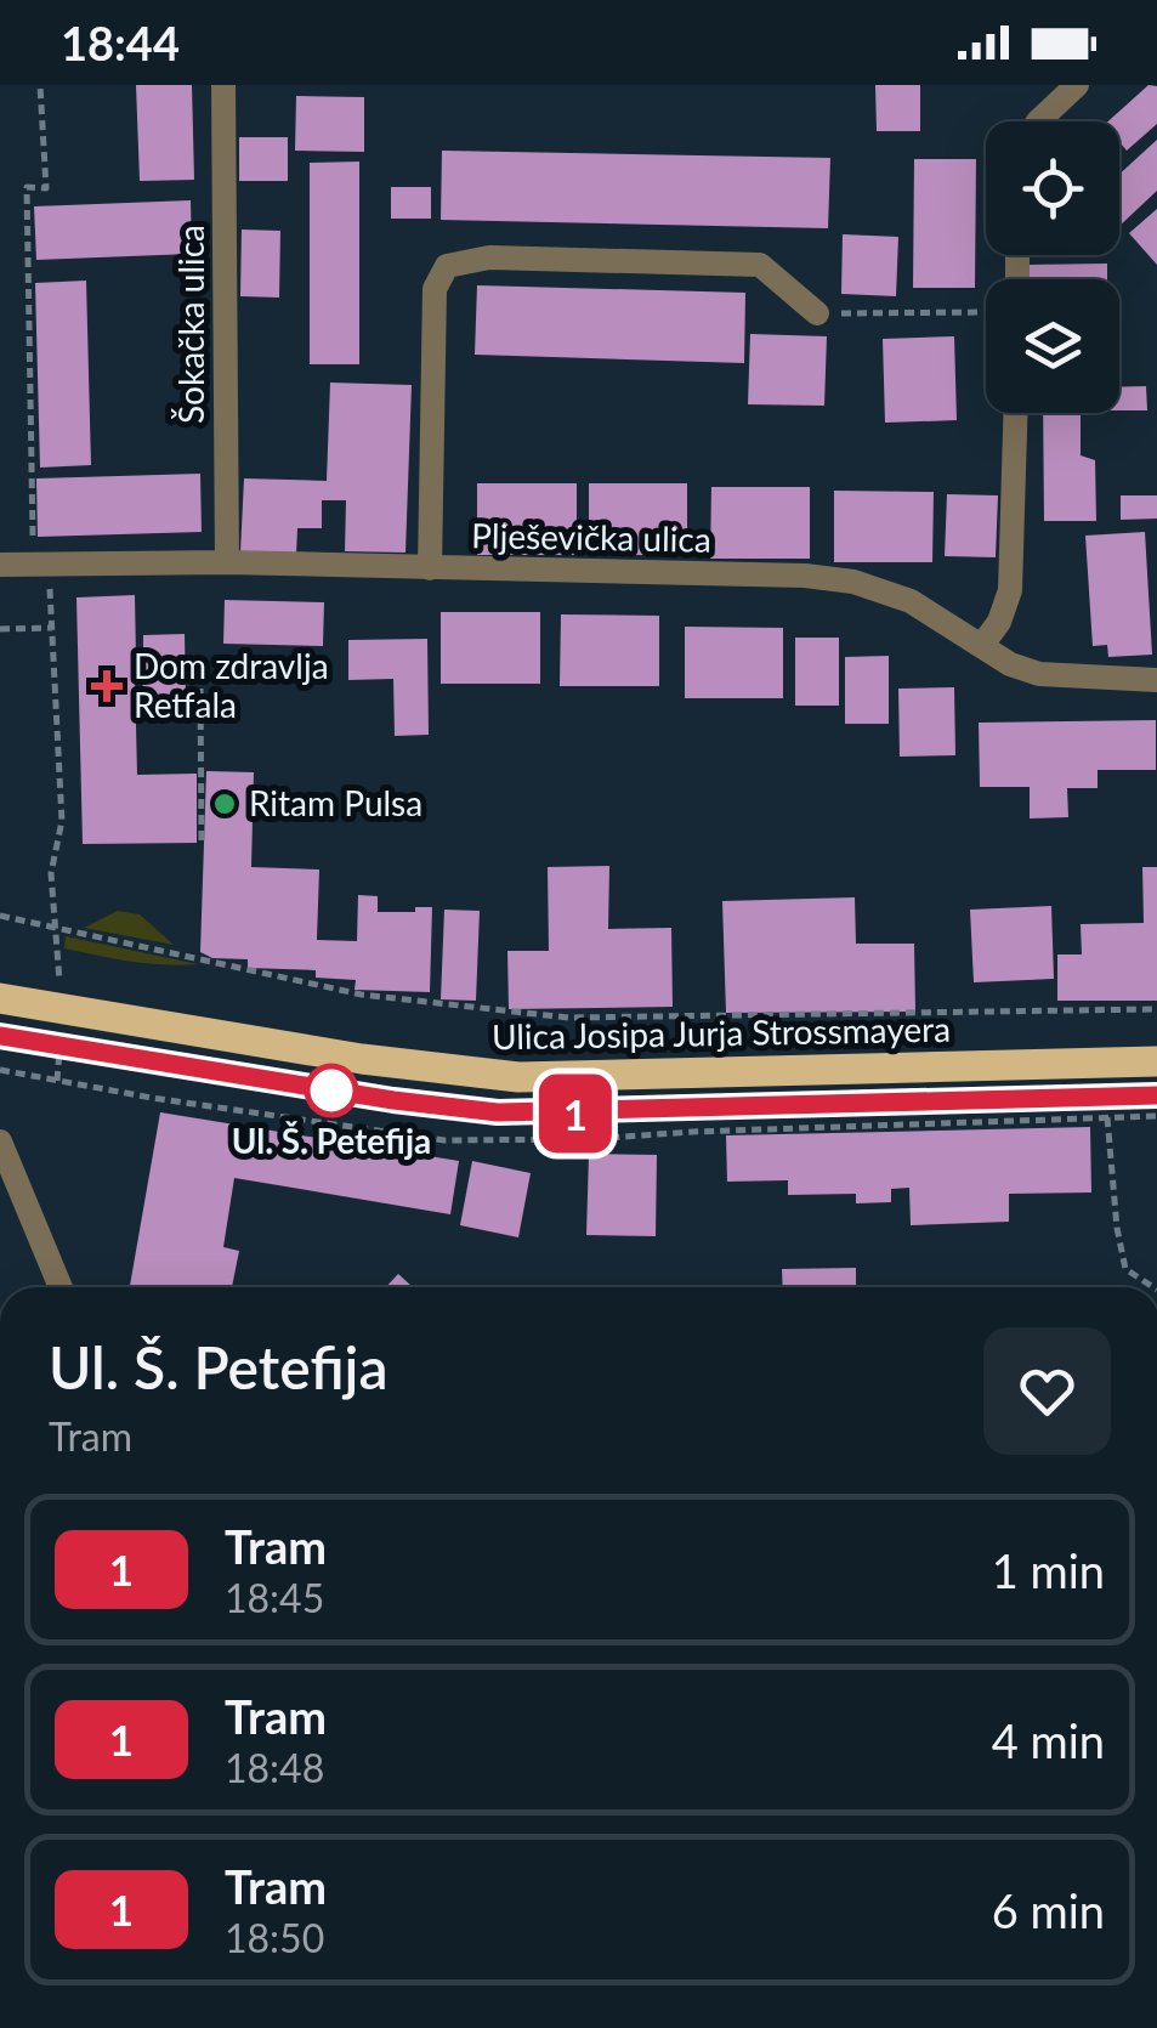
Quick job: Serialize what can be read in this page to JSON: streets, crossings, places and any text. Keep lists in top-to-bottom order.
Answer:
{
  "streets": {
    "main road": ["Ulica Josipa Jurja Strossmayera"],
    "street": ["Šokačka ulica", "Plješevička ulica"]
  },
  "crossings": [
    ["Šokačka ulica", "Plješevička ulica"]
  ],
  "places": {
    "health": ["Dom zdravlja Retfala"],
    "other": ["Ritam Pulsa", "Ul. Š. Petefija"]
  },
  "lines": ["tram line 1"],
  "page": {
    "status": "18:44",
    "on_map": "1",
    "heading": ["Ul. Š. Petefija", "Tram"],
    "list": [
      {
        "mark": "1",
        "name": "Tram",
        "note": "18:45",
        "value": "1 min"
      },
      {
        "mark": "1",
        "name": "Tram",
        "note": "18:48",
        "value": "4 min"
      },
      {
        "mark": "1",
        "name": "Tram",
        "note": "18:50",
        "value": "6 min"
      }
    ]
  }
}
